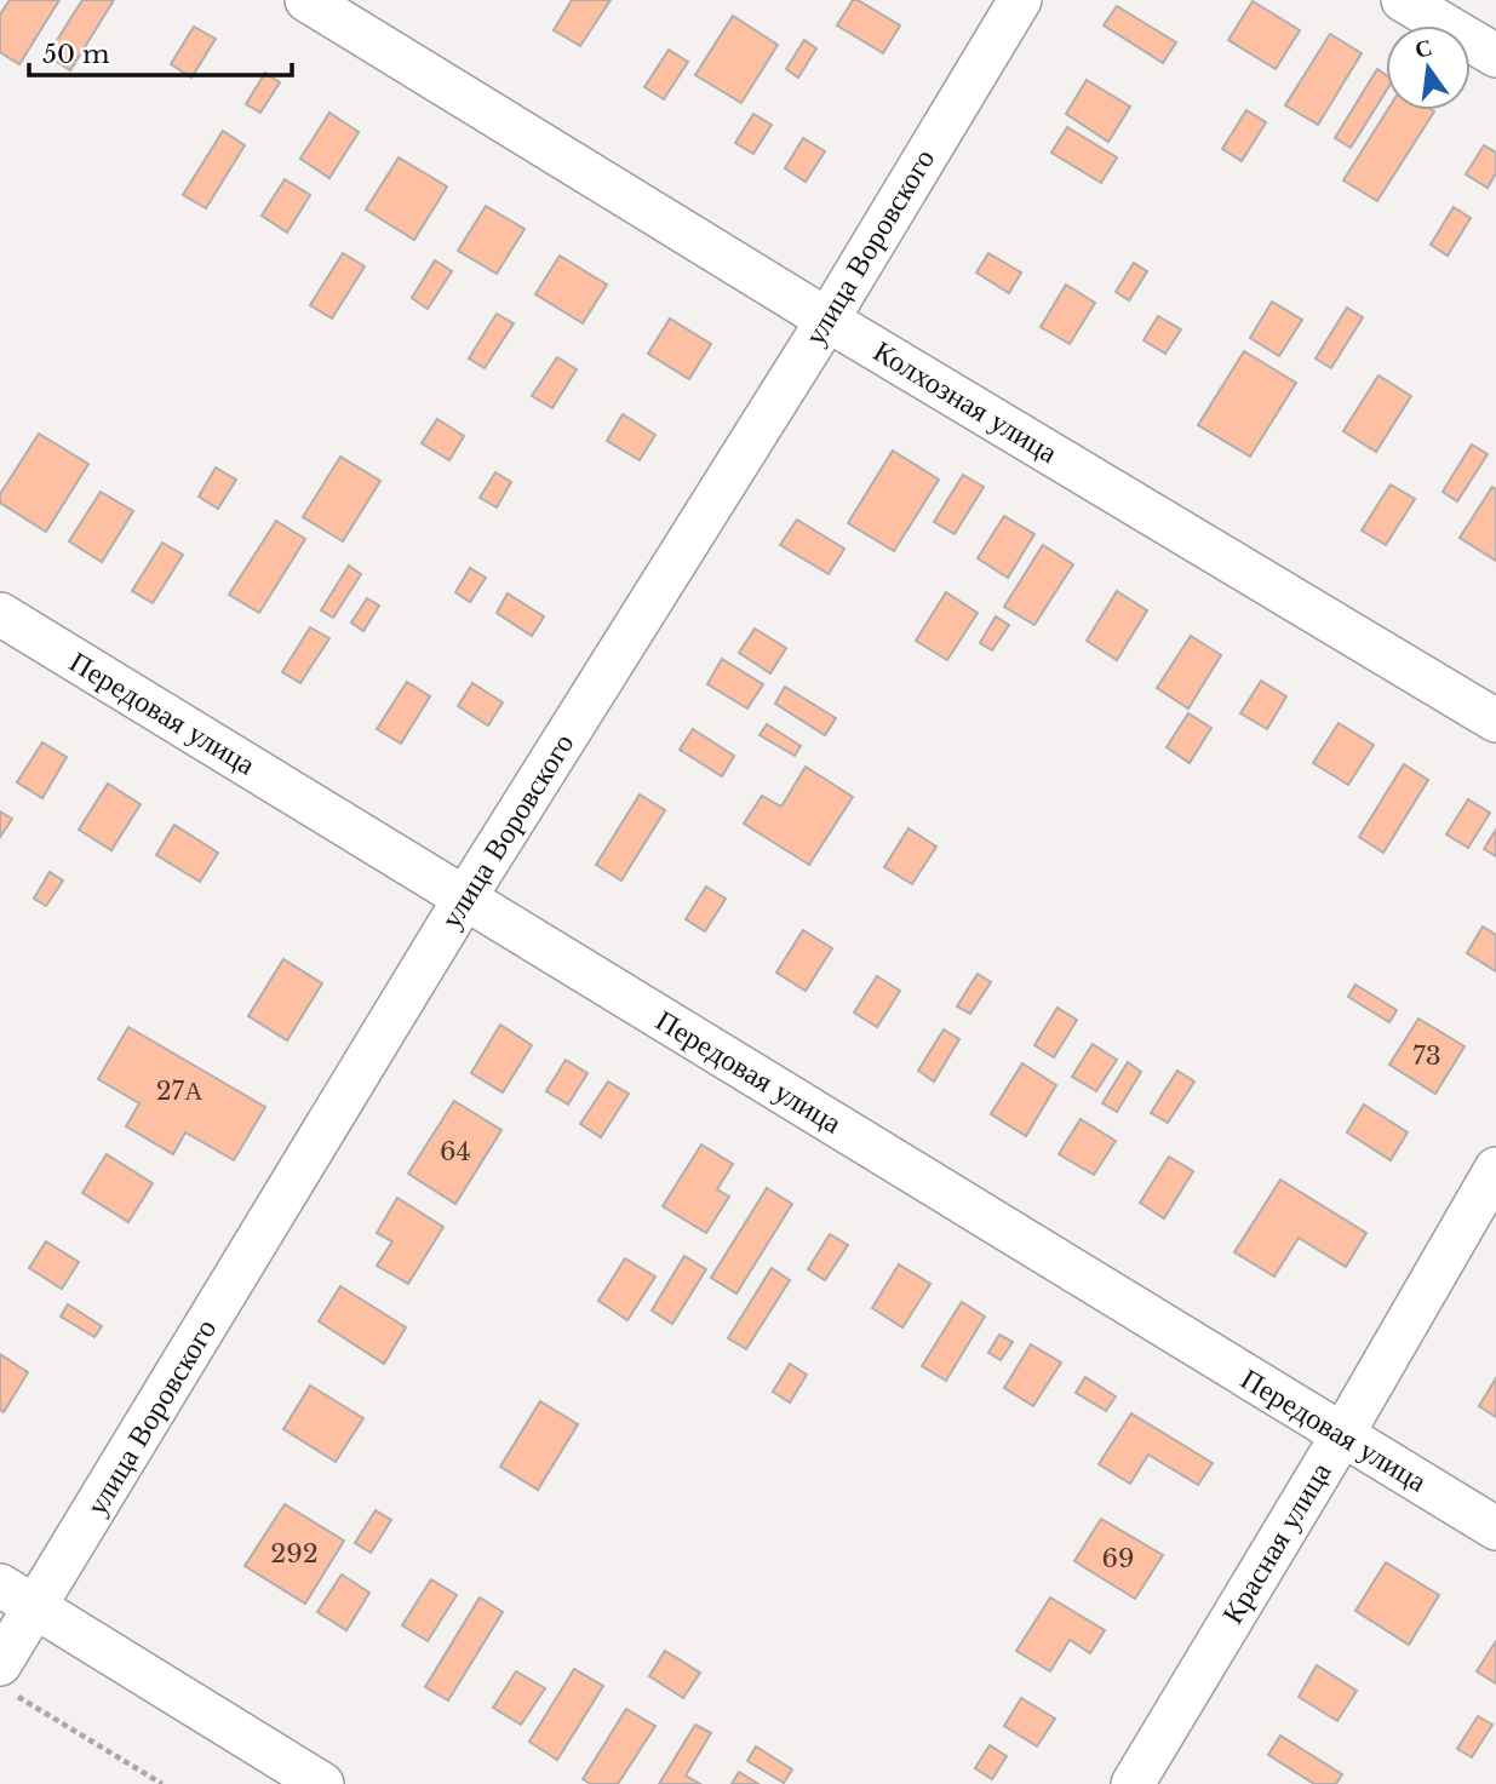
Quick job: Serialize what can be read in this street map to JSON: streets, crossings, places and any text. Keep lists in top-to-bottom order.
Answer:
{
  "streets": {
    "street": [
      "улица Воровского",
      "Колхозная улица",
      "Передовая улица",
      "Красная улица"
    ]
  },
  "crossings": [
    ["улица Воровского", "Колхозная улица"],
    ["улица Воровского", "Передовая улица"],
    ["Передовая улица", "Красная улица"]
  ],
  "house_numbers": [
    "73",
    "27А",
    "64",
    "292",
    "69"
  ],
  "scale_bar": "50 m",
  "north": "top"
}
